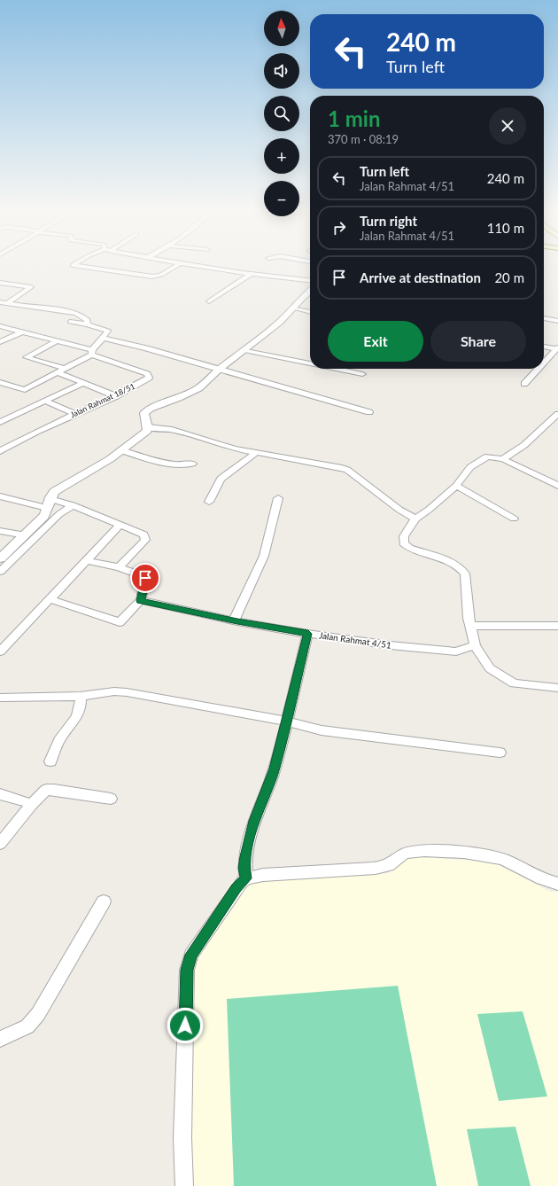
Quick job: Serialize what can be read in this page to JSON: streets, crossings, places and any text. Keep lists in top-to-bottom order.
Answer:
{
  "streets": {
    "street": ["Jalan Rahmat 18/51", "Jalan Rahmat 4/51"]
  },
  "north": "top",
  "page": {
    "map_buttons": ["+", "−"],
    "turn": ["240 m", "Turn left"],
    "heading": ["1 min", "370 m · 08:19"],
    "list": [
      {
        "name": "Turn left",
        "note": "Jalan Rahmat 4/51",
        "value": "240 m"
      },
      {
        "name": "Turn right",
        "note": "Jalan Rahmat 4/51",
        "value": "110 m"
      },
      {
        "name": "Arrive at destination",
        "value": "20 m"
      }
    ],
    "buttons": ["Exit", "Share"]
  }
}
